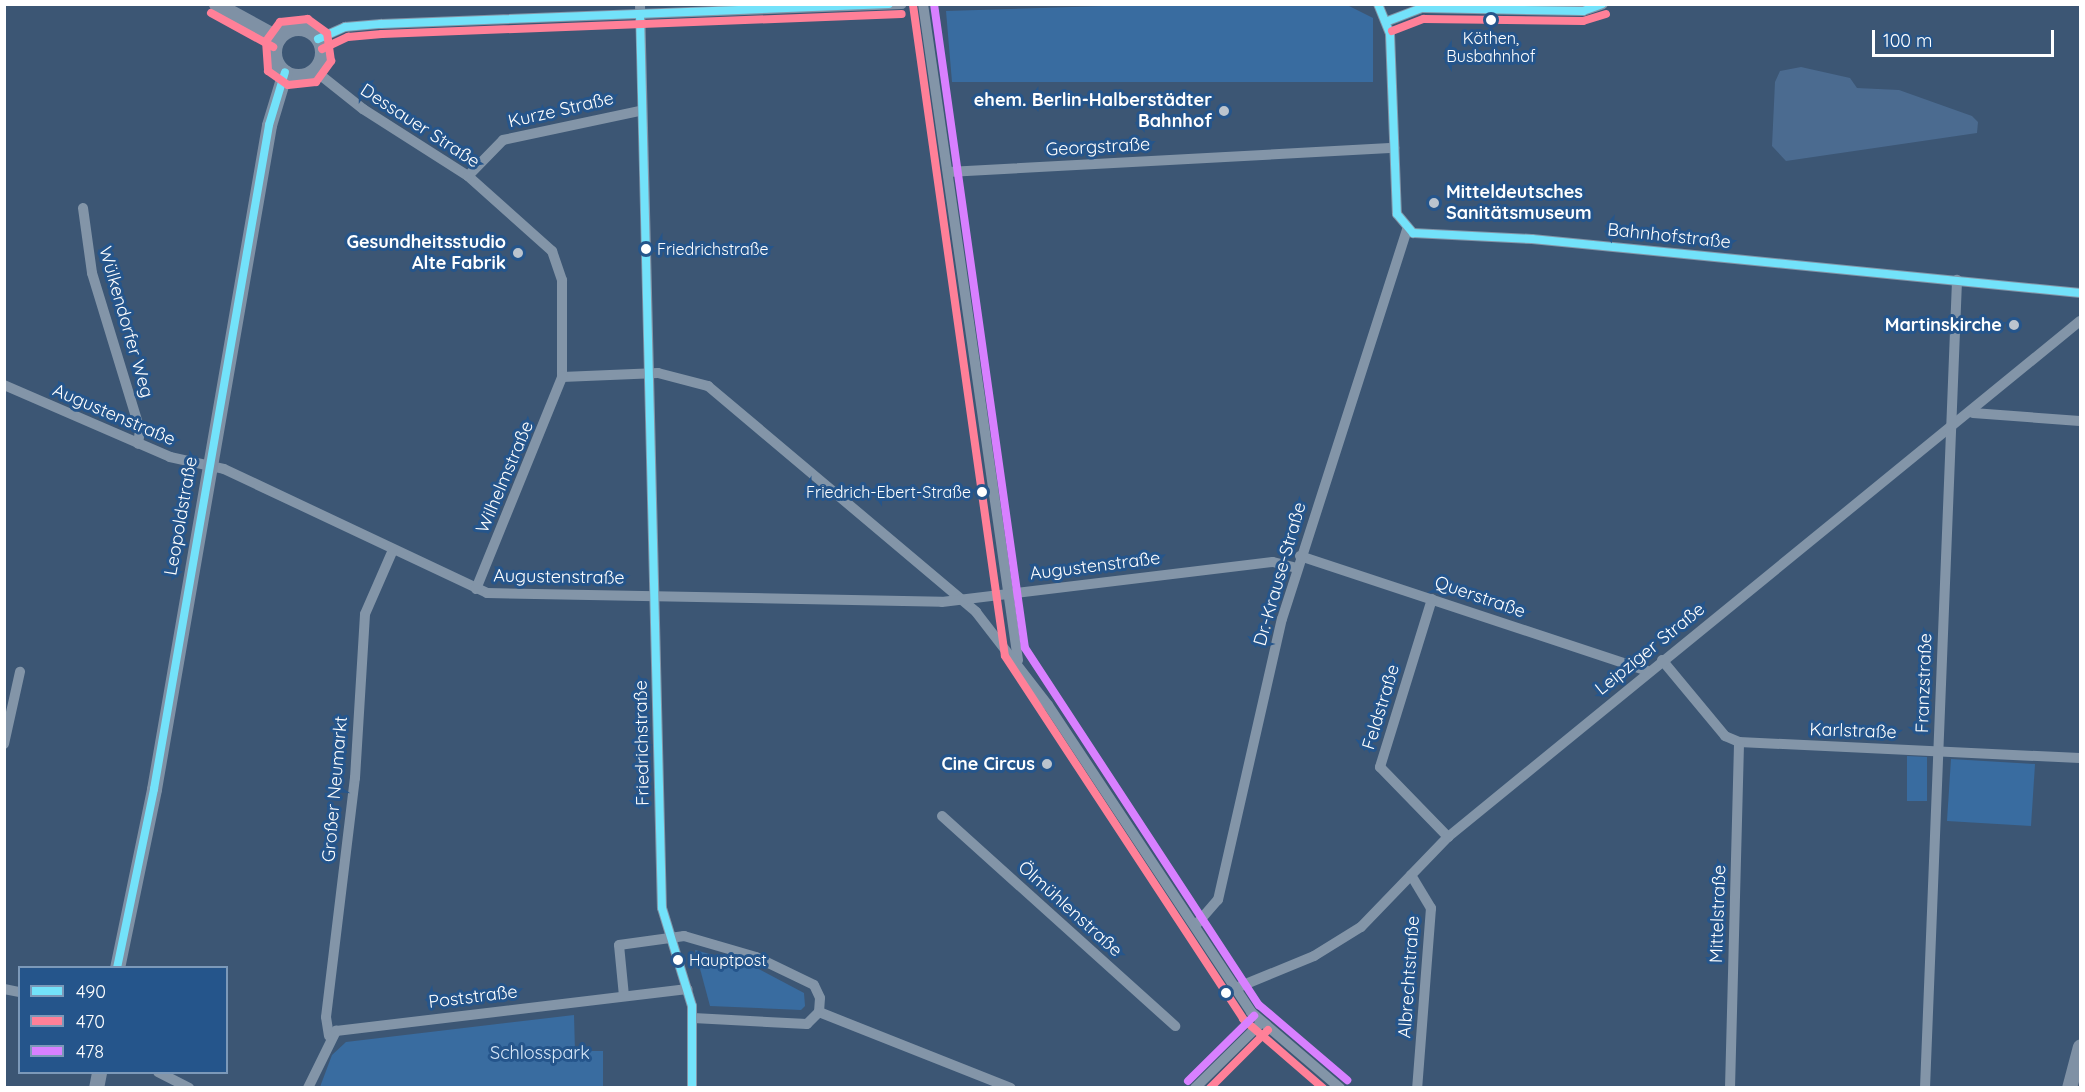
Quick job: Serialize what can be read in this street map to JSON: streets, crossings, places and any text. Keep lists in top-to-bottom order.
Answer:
{
  "streets": {
    "main road": ["Leopoldstraße"],
    "street": [
      "Kurze Straße",
      "Dessauer Straße",
      "Georgstraße",
      "Bahnhofstraße",
      "Wülkendorfer Weg",
      "Augustenstraße",
      "Wilhelmstraße",
      "Dr.-Krause-Straße",
      "Querstraße",
      "Leipziger Straße",
      "Franzstraße",
      "Feldstraße",
      "Karlstraße",
      "Friedrichstraße",
      "Großer Neumarkt",
      "Ölmühlenstraße",
      "Mittelstraße",
      "Albrechtstraße",
      "Poststraße"
    ]
  },
  "crossings": [
    ["Kurze Straße", "Dessauer Straße"],
    ["Kurze Straße", "Friedrichstraße"],
    ["Dessauer Straße", "Wilhelmstraße"],
    ["Dessauer Straße", "Leopoldstraße"],
    ["Bahnhofstraße", "Dr.-Krause-Straße"],
    ["Bahnhofstraße", "Franzstraße"],
    ["Wülkendorfer Weg", "Augustenstraße"],
    ["Augustenstraße", "Wilhelmstraße"],
    ["Augustenstraße", "Leopoldstraße"],
    ["Augustenstraße", "Dr.-Krause-Straße"],
    ["Augustenstraße", "Friedrichstraße"],
    ["Augustenstraße", "Großer Neumarkt"],
    ["Dr.-Krause-Straße", "Querstraße"],
    ["Querstraße", "Leipziger Straße"],
    ["Querstraße", "Feldstraße"],
    ["Leipziger Straße", "Franzstraße"],
    ["Leipziger Straße", "Feldstraße"],
    ["Leipziger Straße", "Albrechtstraße"],
    ["Franzstraße", "Karlstraße"],
    ["Karlstraße", "Mittelstraße"],
    ["Friedrichstraße", "Poststraße"],
    ["Großer Neumarkt", "Poststraße"]
  ],
  "parks": ["Schlosspark"],
  "places": [
    "Köthen, Busbahnhof",
    "ehem. Berlin-Halberstädter Bahnhof",
    "Mitteldeutsches Sanitätsmuseum",
    "Friedrichstraße",
    "Gesundheitsstudio Alte Fabrik",
    "Martinskirche",
    "Friedrich-Ebert-Straße",
    "Cine Circus",
    "Hauptpost"
  ],
  "lines": ["transit line 490", "transit line 478", "transit line 470"],
  "legend": ["490", "470", "478"],
  "scale_bar": "100 m"
}
